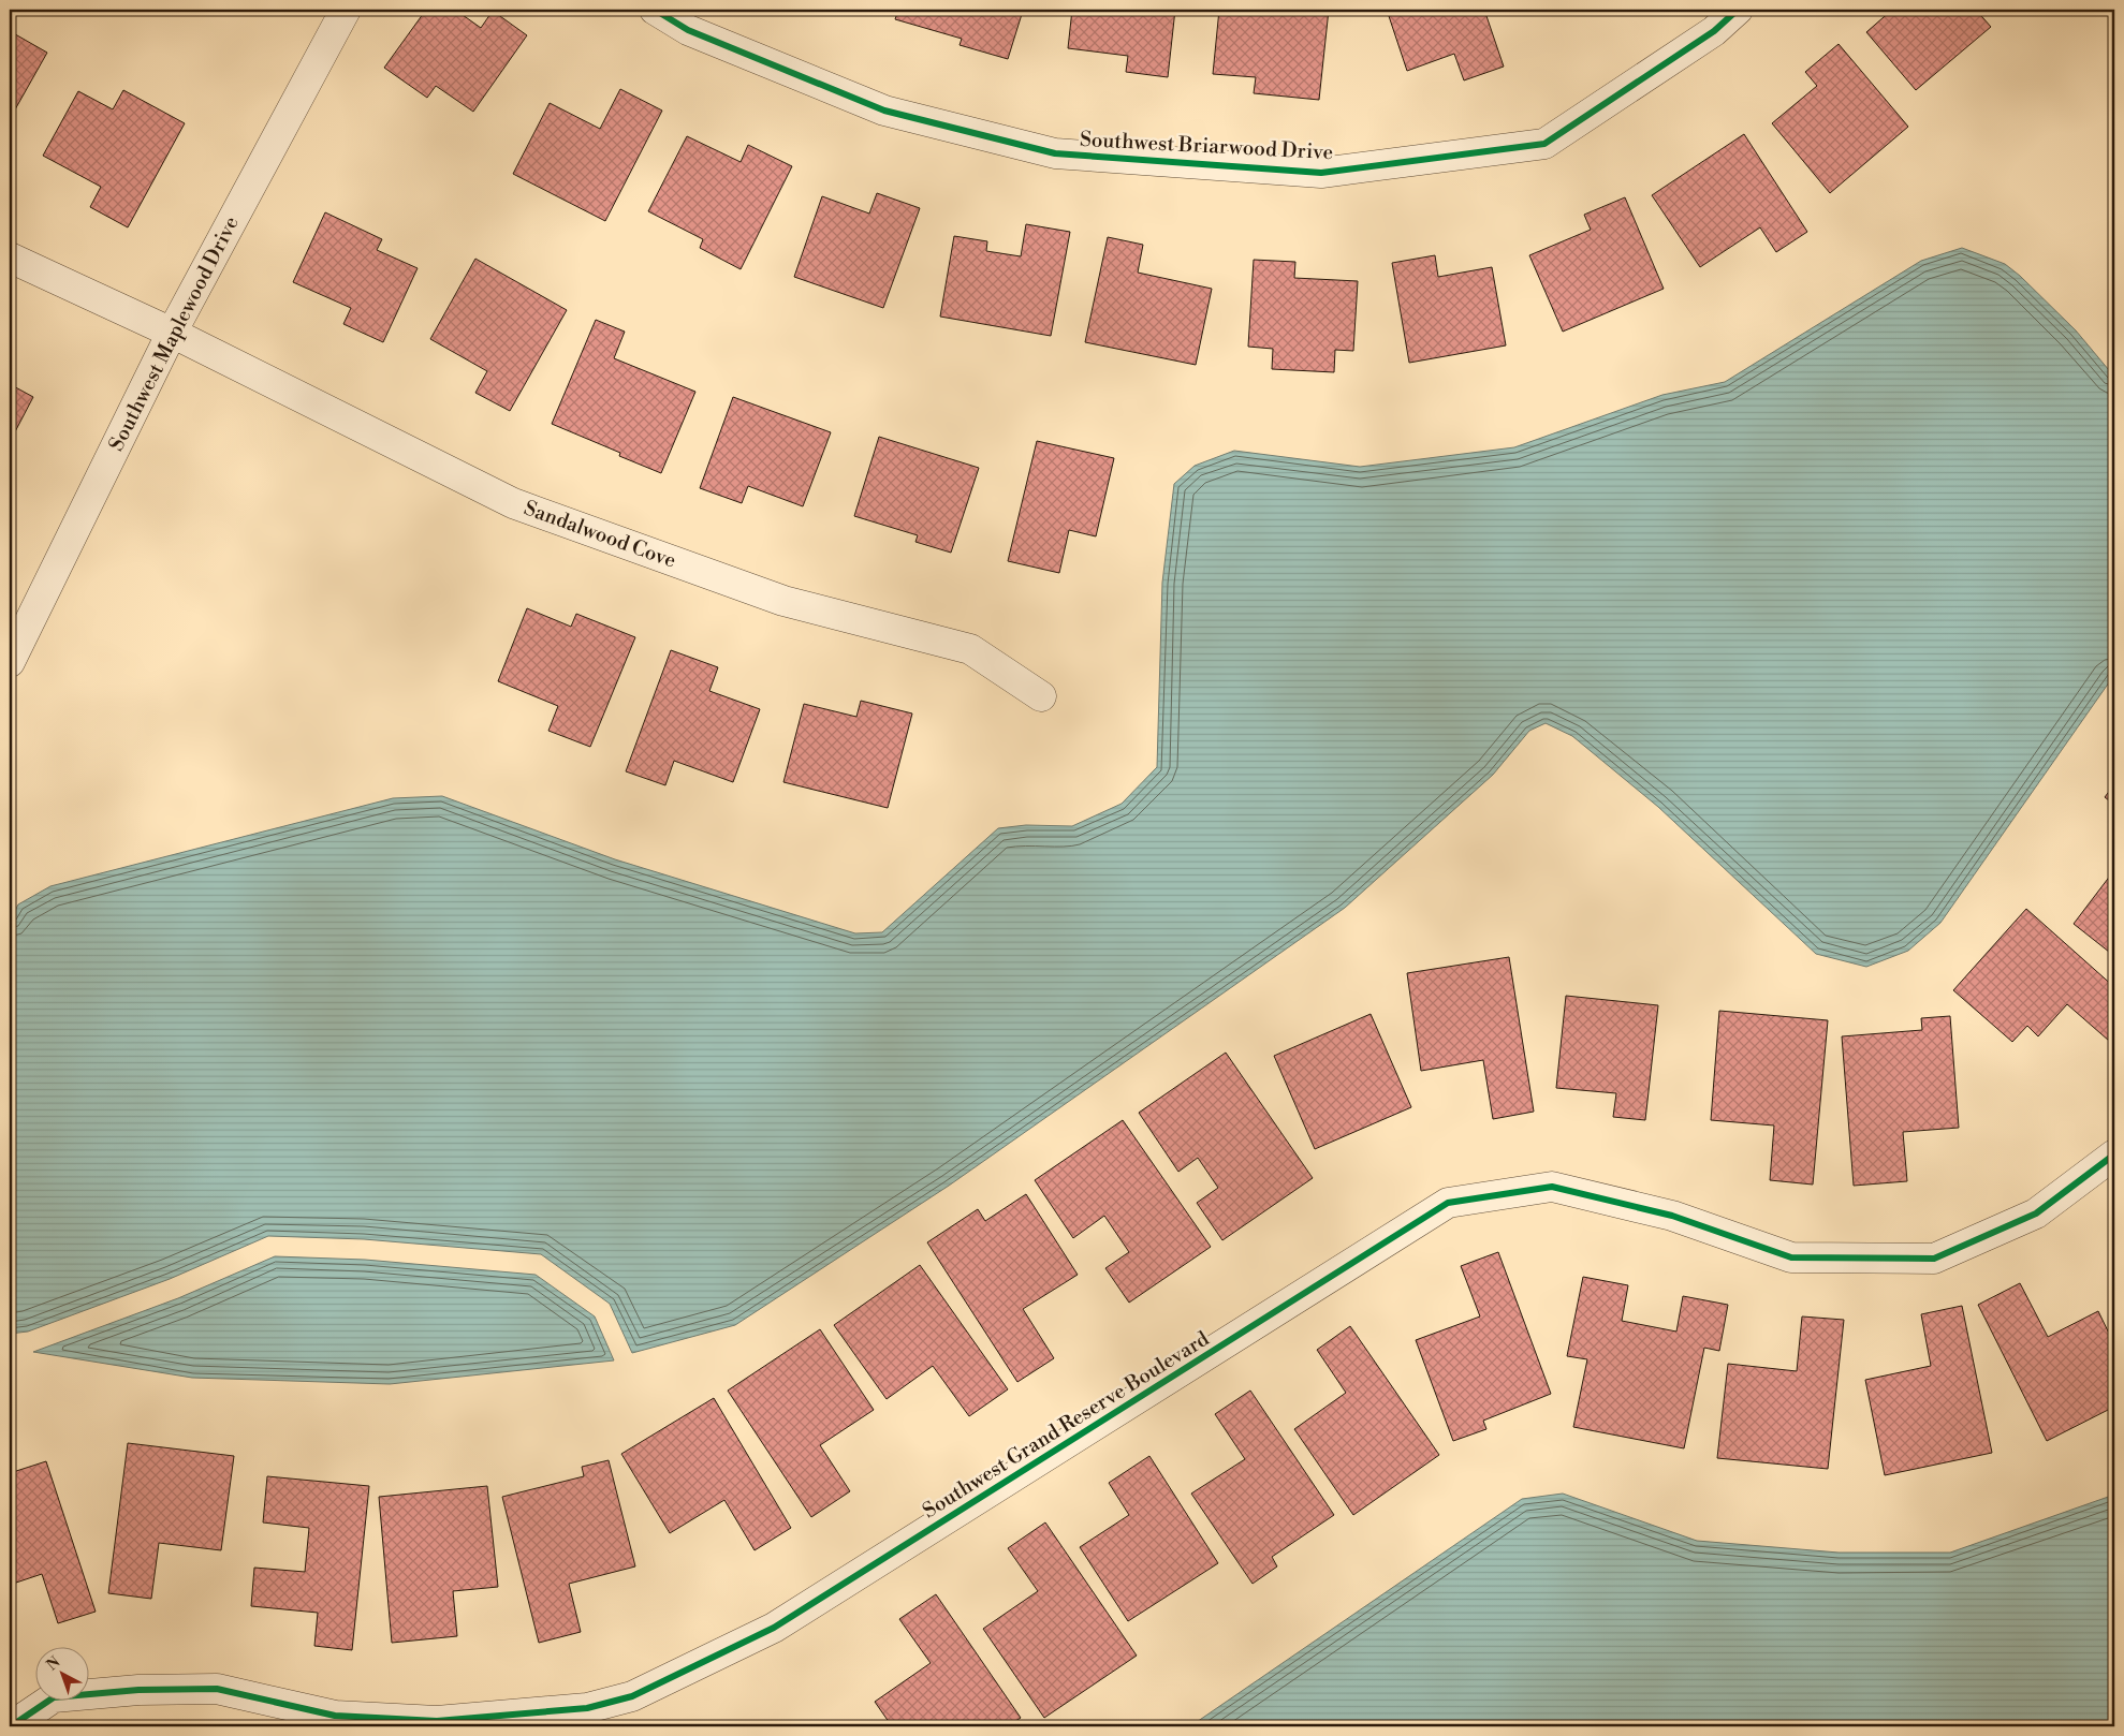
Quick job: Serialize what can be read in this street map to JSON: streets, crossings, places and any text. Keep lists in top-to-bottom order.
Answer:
{
  "streets": {
    "street": [
      "Southwest Briarwood Drive",
      "Southwest Maplewood Drive",
      "Sandalwood Cove",
      "Southwest Grand Reserve Boulevard"
    ]
  },
  "crossings": [
    ["Southwest Maplewood Drive", "Sandalwood Cove"]
  ],
  "north": "top left"
}
